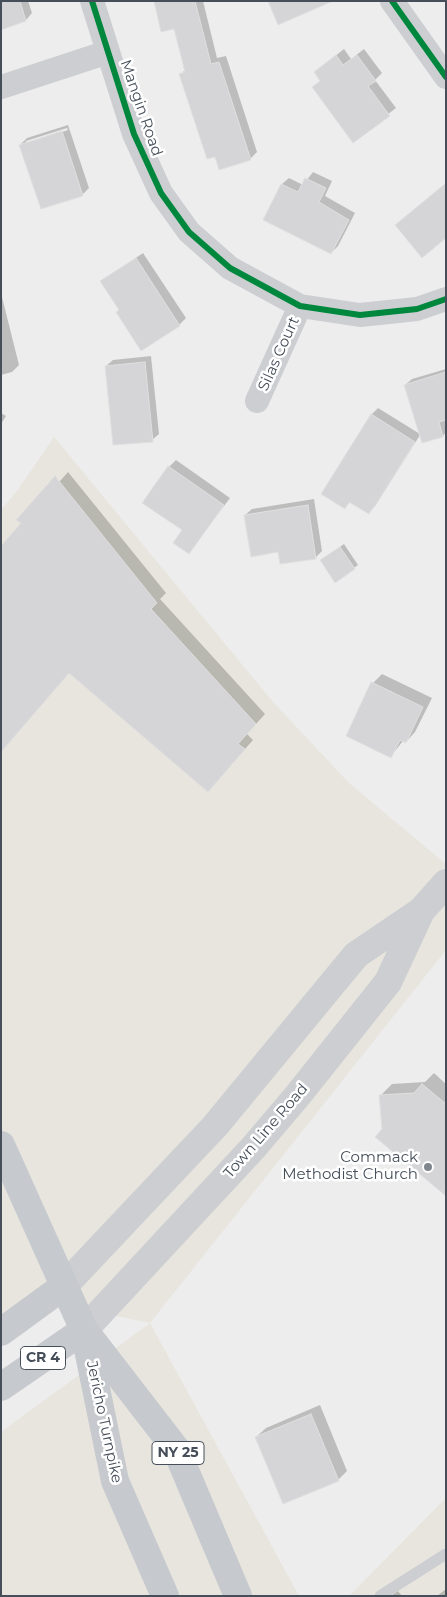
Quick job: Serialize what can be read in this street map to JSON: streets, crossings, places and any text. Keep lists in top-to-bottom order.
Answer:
{
  "streets": {
    "main road": [
      "Town Line Road",
      "CR 4",
      "Jericho Turnpike",
      "NY 25"
    ],
    "street": ["Mangin Road", "Silas Court"]
  },
  "crossings": [
    ["Mangin Road", "Silas Court"],
    ["Town Line Road", "CR 4"],
    ["Town Line Road", "Jericho Turnpike"],
    ["CR 4", "Jericho Turnpike"]
  ],
  "places": ["Commack Methodist Church"]
}
